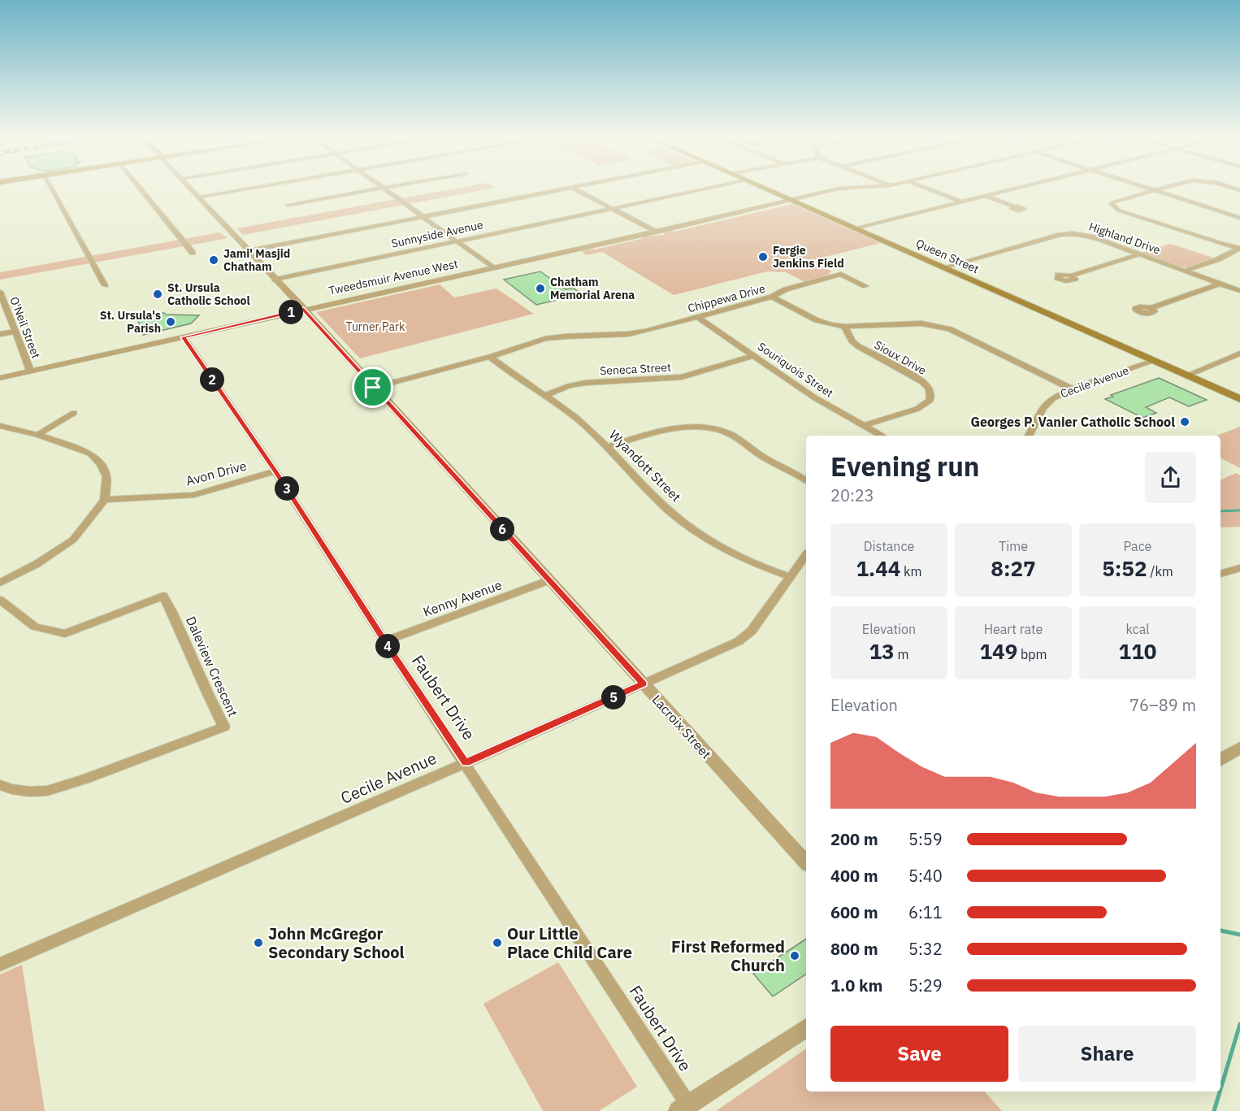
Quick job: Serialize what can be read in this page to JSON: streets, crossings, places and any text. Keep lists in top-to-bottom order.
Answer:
{
  "streets": {
    "main road": ["Queen Street"],
    "street": [
      "Sunnyside Avenue",
      "Highland Drive",
      "Tweedsmuir Avenue West",
      "Chippewa Drive",
      "O'Neil Street",
      "Sioux Drive",
      "Seneca Street",
      "Souriquois Street",
      "Cecile Avenue",
      "Wyandott Street",
      "Avon Drive",
      "Kenny Avenue",
      "Daleview Crescent",
      "Faubert Drive",
      "Lacroix Street"
    ]
  },
  "crossings": [
    ["Sunnyside Avenue", "Lacroix Street"],
    ["Highland Drive", "Queen Street"],
    ["Queen Street", "Tweedsmuir Avenue West"],
    ["Queen Street", "Cecile Avenue"],
    ["Tweedsmuir Avenue West", "O'Neil Street"],
    ["Tweedsmuir Avenue West", "Faubert Drive"],
    ["Tweedsmuir Avenue West", "Lacroix Street"],
    ["Chippewa Drive", "Sioux Drive"],
    ["Chippewa Drive", "Souriquois Street"],
    ["Chippewa Drive", "Cecile Avenue"],
    ["Chippewa Drive", "Wyandott Street"],
    ["Chippewa Drive", "Lacroix Street"],
    ["Sioux Drive", "Souriquois Street"],
    ["Seneca Street", "Souriquois Street"],
    ["Seneca Street", "Wyandott Street"],
    ["Cecile Avenue", "Wyandott Street"],
    ["Cecile Avenue", "Faubert Drive"],
    ["Cecile Avenue", "Lacroix Street"],
    ["Avon Drive", "Faubert Drive"],
    ["Kenny Avenue", "Faubert Drive"],
    ["Kenny Avenue", "Lacroix Street"]
  ],
  "parks": ["Turner Park"],
  "places": [
    "Fergie Jenkins Field",
    "Jami' Masjid Chatham",
    "Chatham Memorial Arena",
    "St. Ursula Catholic School",
    "St. Ursula's Parish",
    "Georges P. Vanier Catholic School",
    "John McGregor Secondary School",
    "Our Little Place Child Care",
    "First Reformed Church"
  ],
  "page": {
    "pins": [
      "1",
      "2",
      "3",
      "6",
      "4",
      "5"
    ],
    "heading": ["Evening run", "20:23"],
    "stats": [
      ["Distance", "1.44 km"],
      ["Time", "8:27"],
      ["Pace", "5:52 /km"],
      ["Elevation", "13 m"],
      ["Heart rate", "149 bpm"],
      ["kcal", "110"]
    ],
    "chart": ["Elevation", "76–89 m"],
    "list": [
      {
        "name": "200 m",
        "note": "5:59"
      },
      {
        "name": "400 m",
        "note": "5:40"
      },
      {
        "name": "600 m",
        "note": "6:11"
      },
      {
        "name": "800 m",
        "note": "5:32"
      },
      {
        "name": "1.0 km",
        "note": "5:29"
      }
    ],
    "buttons": ["Save", "Share"]
  }
}
